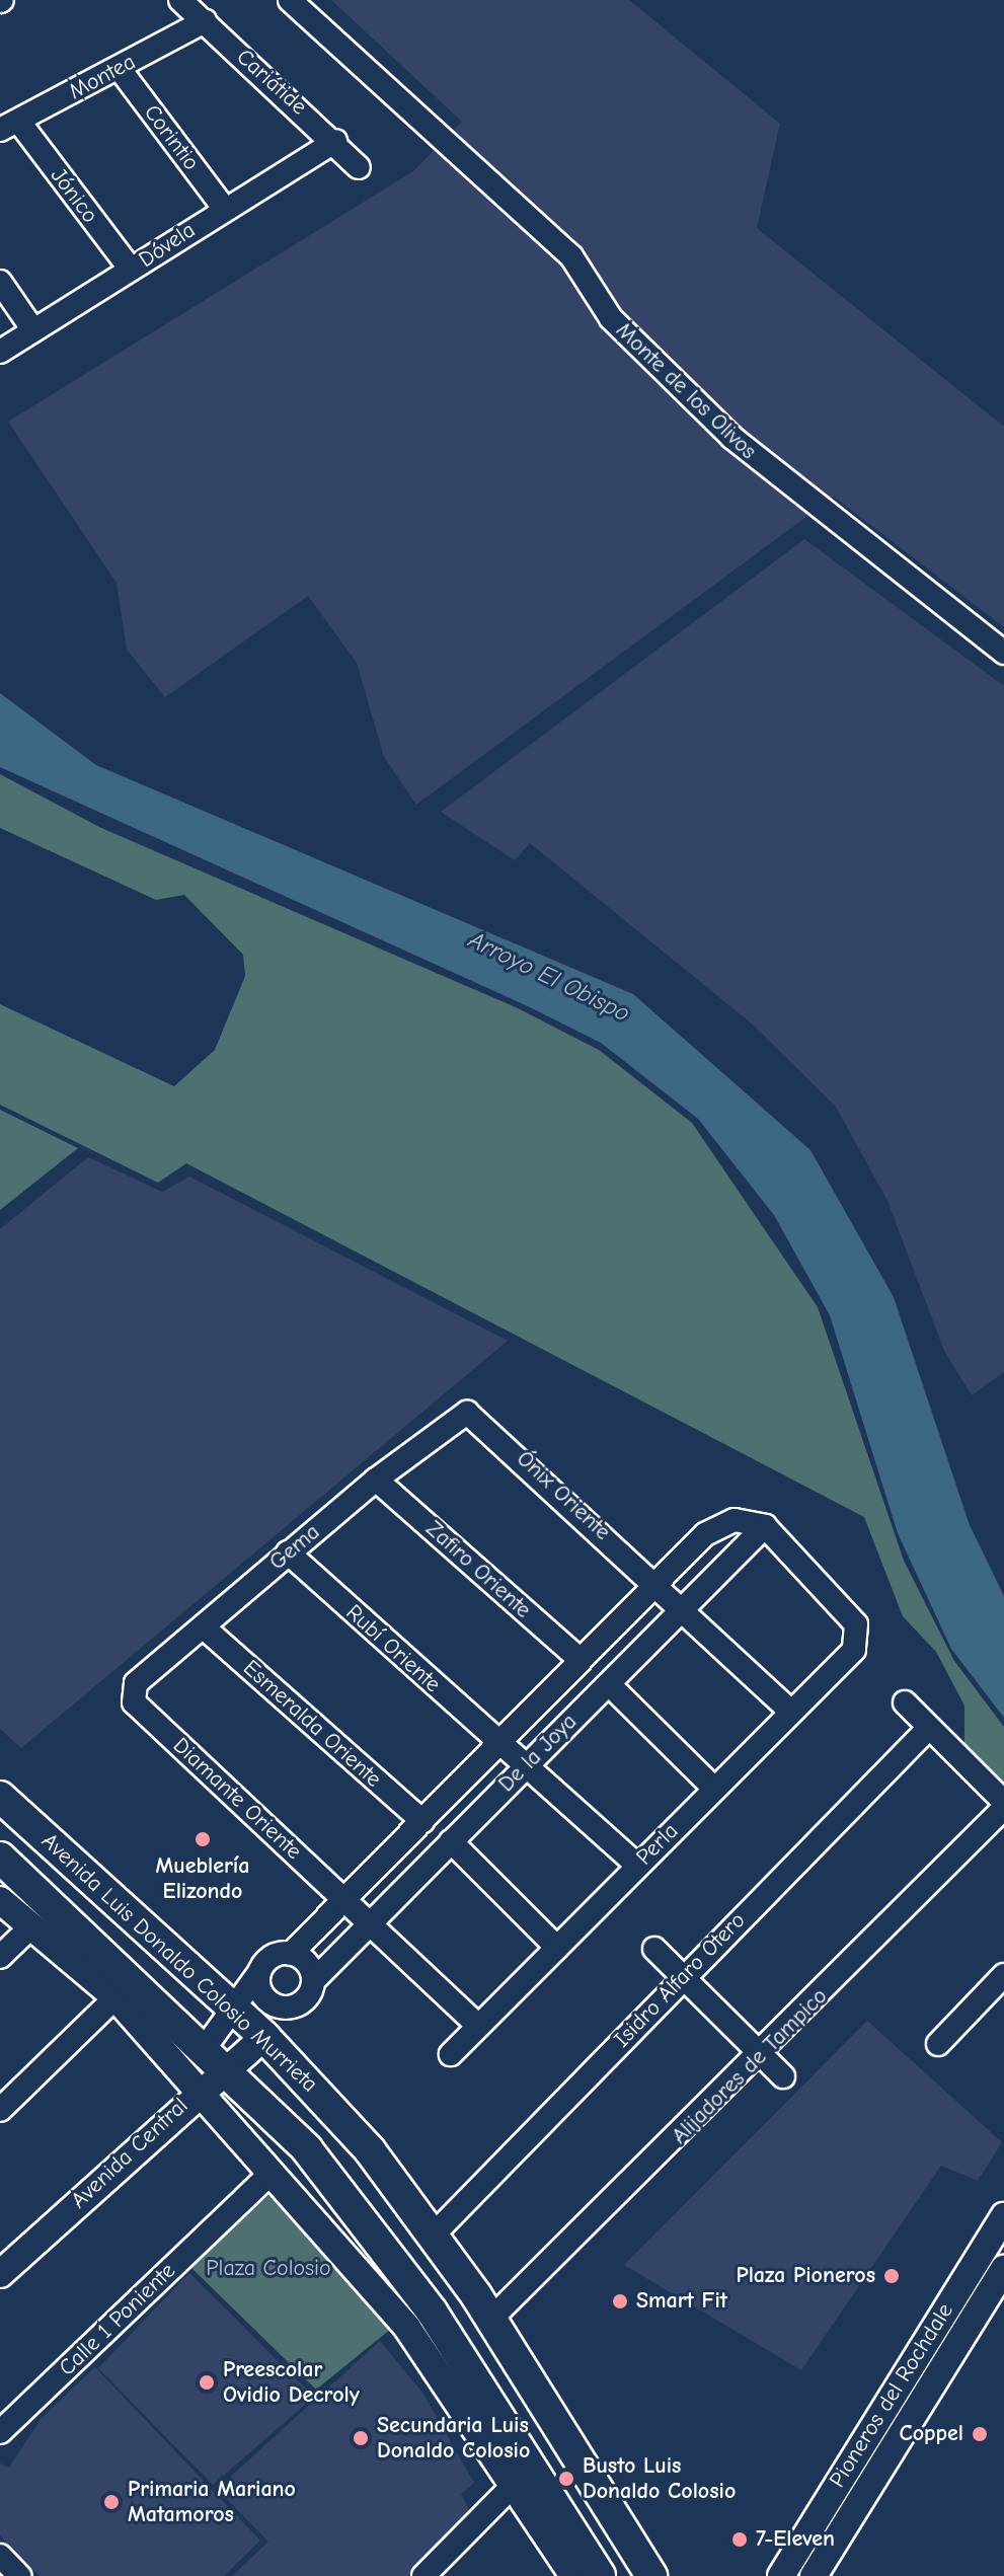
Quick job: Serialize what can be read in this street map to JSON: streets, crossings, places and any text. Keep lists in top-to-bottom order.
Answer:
{
  "streets": {
    "main road": ["Avenida Luis Donaldo Colosio Murrieta"],
    "street": [
      "Montea",
      "Cariátide",
      "Corintio",
      "Jónico",
      "Dóvela",
      "Monte de los Olivos",
      "Ónix Oriente",
      "Gema",
      "Zafiro Oriente",
      "Rubí Oriente",
      "Esmeralda Oriente",
      "De la Joya",
      "Diamante Oriente",
      "Perla",
      "Isidro Alfaro Otero",
      "Alijadores de Tampico",
      "Avenida Central",
      "Calle 1 Poniente",
      "Pioneros del Rochdale"
    ]
  },
  "crossings": [
    ["Montea", "Cariátide"],
    ["Montea", "Corintio"],
    ["Montea", "Jónico"],
    ["Cariátide", "Dóvela"],
    ["Corintio", "Dóvela"],
    ["Jónico", "Dóvela"],
    ["Ónix Oriente", "Gema"],
    ["Ónix Oriente", "De la Joya"],
    ["Ónix Oriente", "Perla"],
    ["Gema", "Zafiro Oriente"],
    ["Gema", "Rubí Oriente"],
    ["Gema", "Esmeralda Oriente"],
    ["Gema", "Diamante Oriente"],
    ["Zafiro Oriente", "De la Joya"],
    ["Rubí Oriente", "De la Joya"],
    ["Rubí Oriente", "Perla"],
    ["Esmeralda Oriente", "De la Joya"],
    ["De la Joya", "Diamante Oriente"],
    ["De la Joya", "Perla"],
    ["De la Joya", "Avenida Luis Donaldo Colosio Murrieta"],
    ["De la Joya", "Avenida Central"],
    ["Diamante Oriente", "Perla"],
    ["Avenida Luis Donaldo Colosio Murrieta", "Isidro Alfaro Otero"],
    ["Avenida Luis Donaldo Colosio Murrieta", "Alijadores de Tampico"],
    ["Avenida Luis Donaldo Colosio Murrieta", "Avenida Central"]
  ],
  "water": ["Arroyo El Obispo"],
  "parks": ["Plaza Colosio"],
  "places": [
    "Mueblería Elizondo",
    "Plaza Pioneros",
    "Smart Fit",
    "Preescolar Ovidio Decroly",
    "Coppel",
    "Secundaria Luis Donaldo Colosio",
    "Busto Luis Donaldo Colosio",
    "Primaria Mariano Matamoros",
    "7-Eleven"
  ]
}
